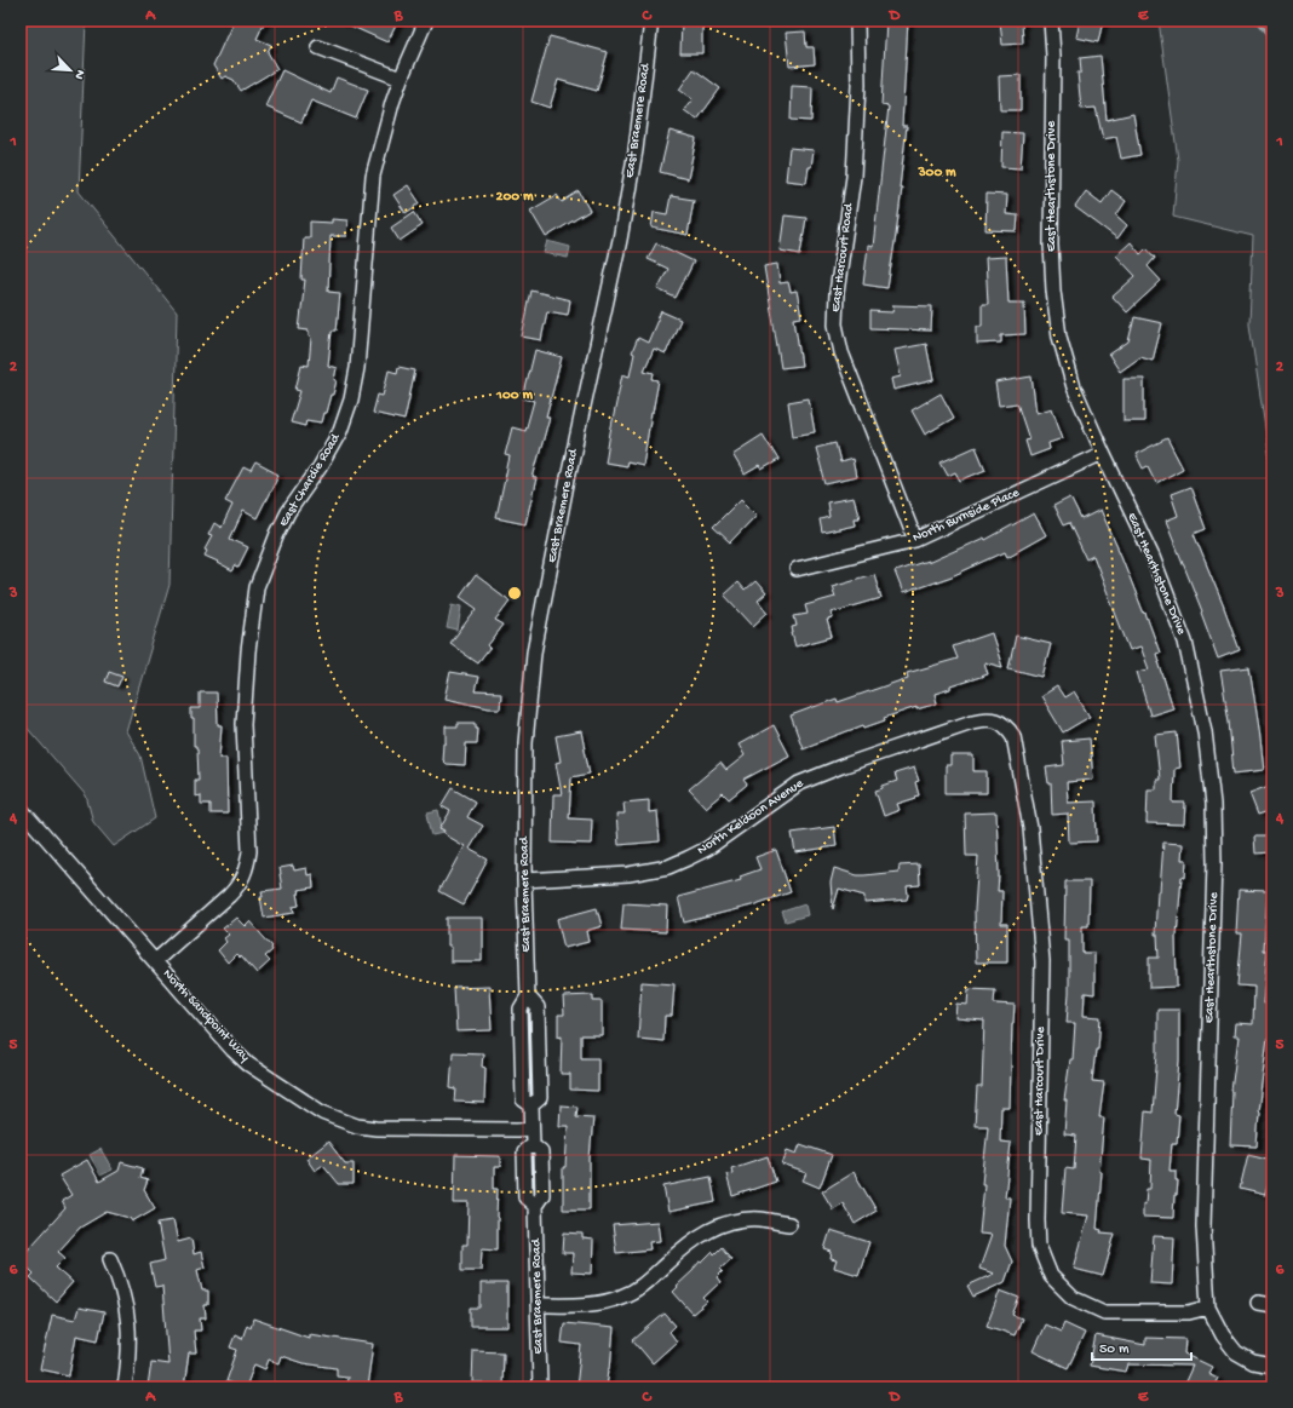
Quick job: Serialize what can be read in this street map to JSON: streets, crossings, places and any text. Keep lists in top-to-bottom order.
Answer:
{
  "streets": {
    "street": [
      "East Braemere Road",
      "East Hearthstone Drive",
      "East Harcourt Road",
      "East Chardie Road",
      "North Burnside Place",
      "North Keldoon Avenue",
      "North Sandpoint Way",
      "East Harcourt Drive"
    ]
  },
  "crossings": [
    ["East Braemere Road", "North Keldoon Avenue"],
    ["East Braemere Road", "North Sandpoint Way"],
    ["East Hearthstone Drive", "North Burnside Place"],
    ["East Hearthstone Drive", "East Harcourt Drive"],
    ["East Harcourt Road", "North Burnside Place"],
    ["East Chardie Road", "North Sandpoint Way"],
    ["North Keldoon Avenue", "East Harcourt Drive"]
  ],
  "scale_bar": "50 m",
  "north": "bottom right",
  "grid": {
    "columns": [
      "A",
      "B",
      "C",
      "D",
      "E"
    ],
    "rows": [
      "1",
      "2",
      "3",
      "4",
      "5",
      "6"
    ]
  },
  "rings": ["300 m", "200 m", "100 m"]
}
